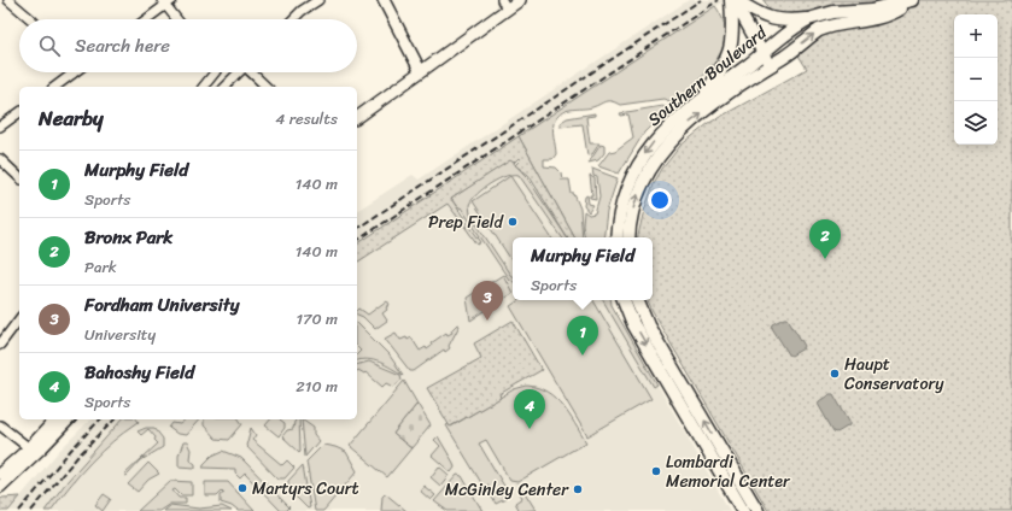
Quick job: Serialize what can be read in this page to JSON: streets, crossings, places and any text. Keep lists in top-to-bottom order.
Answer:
{
  "streets": {
    "main road": ["Southern Boulevard"]
  },
  "places": [
    "Prep Field",
    "Haupt Conservatory",
    "Lombardi Memorial Center",
    "Martyrs Court",
    "McGinley Center"
  ],
  "page": {
    "map_buttons": ["+", "−"],
    "search": "Search here",
    "heading": ["Nearby", "4 results"],
    "list": [
      {
        "mark": "1",
        "name": "Murphy Field",
        "note": "Sports",
        "value": "140 m"
      },
      {
        "mark": "2",
        "name": "Bronx Park",
        "note": "Park",
        "value": "140 m"
      },
      {
        "mark": "3",
        "name": "Fordham University",
        "note": "University",
        "value": "170 m"
      },
      {
        "mark": "4",
        "name": "Bahoshy Field",
        "note": "Sports",
        "value": "210 m"
      }
    ],
    "pins": [
      "2",
      "3",
      "1",
      "4"
    ],
    "popup": ["Murphy Field", "Sports"]
  }
}
